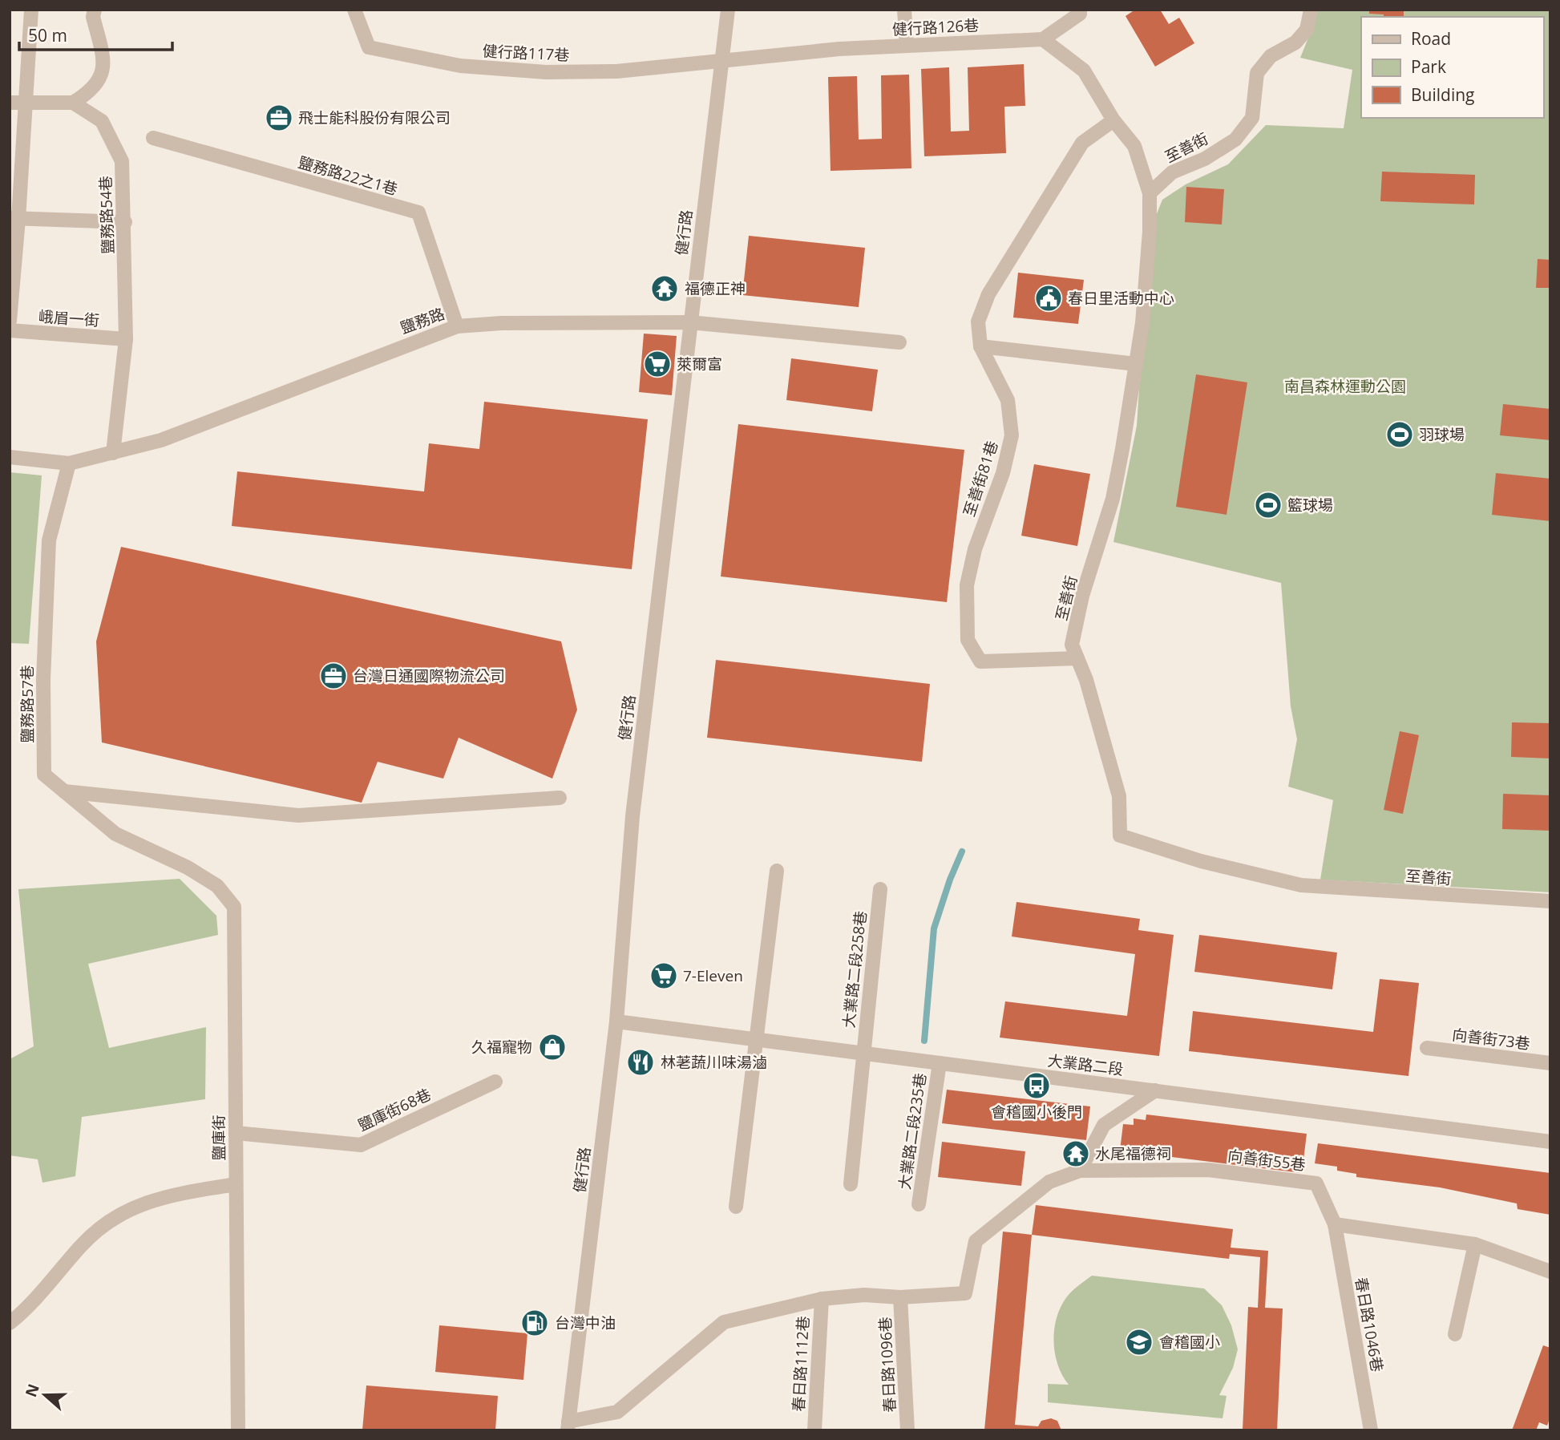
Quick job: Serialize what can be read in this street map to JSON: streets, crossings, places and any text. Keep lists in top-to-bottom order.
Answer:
{
  "streets": {
    "street": [
      "健行路126巷",
      "健行路117巷",
      "至善街",
      "鹽務路22之1巷",
      "鹽務路54巷",
      "健行路",
      "峨眉一街",
      "鹽務路",
      "至善街81巷",
      "鹽務路57巷",
      "大業路二段258巷",
      "向善街73巷",
      "大業路二段",
      "鹽庫街68巷",
      "大業路二段235巷",
      "鹽庫街",
      "向善街55巷",
      "春日路1046巷",
      "春日路1112巷",
      "春日路1096巷"
    ]
  },
  "crossings": [
    ["健行路126巷", "健行路117巷"],
    ["健行路126巷", "健行路"],
    ["健行路117巷", "健行路"],
    ["至善街", "至善街81巷"],
    ["鹽務路22之1巷", "鹽務路"],
    ["鹽務路54巷", "峨眉一街"],
    ["鹽務路54巷", "鹽務路"],
    ["健行路", "鹽務路"],
    ["健行路", "大業路二段"],
    ["鹽務路", "鹽務路57巷"],
    ["鹽務路57巷", "鹽庫街"],
    ["大業路二段258巷", "大業路二段"],
    ["大業路二段", "大業路二段235巷"],
    ["鹽庫街68巷", "鹽庫街"],
    ["向善街55巷", "春日路1046巷"]
  ],
  "parks": ["南昌森林運動公園"],
  "places": {
    "office": ["飛士能科股份有限公司", "台灣日通國際物流公司"],
    "temple": ["福德正神", "水尾福德祠"],
    "public building": ["春日里活動中心"],
    "supermarket": ["萊爾富", "7-Eleven"],
    "sports": ["羽球場", "籃球場"],
    "shop": ["久福寵物"],
    "restaurant": ["林荖蔬川味湯滷"],
    "bus stop": ["會稽國小後門"],
    "fuel station": ["台灣中油"],
    "school or university": ["會稽國小"]
  },
  "legend": ["Road", "Park", "Building"],
  "scale_bar": "50 m",
  "north": "left"
}
